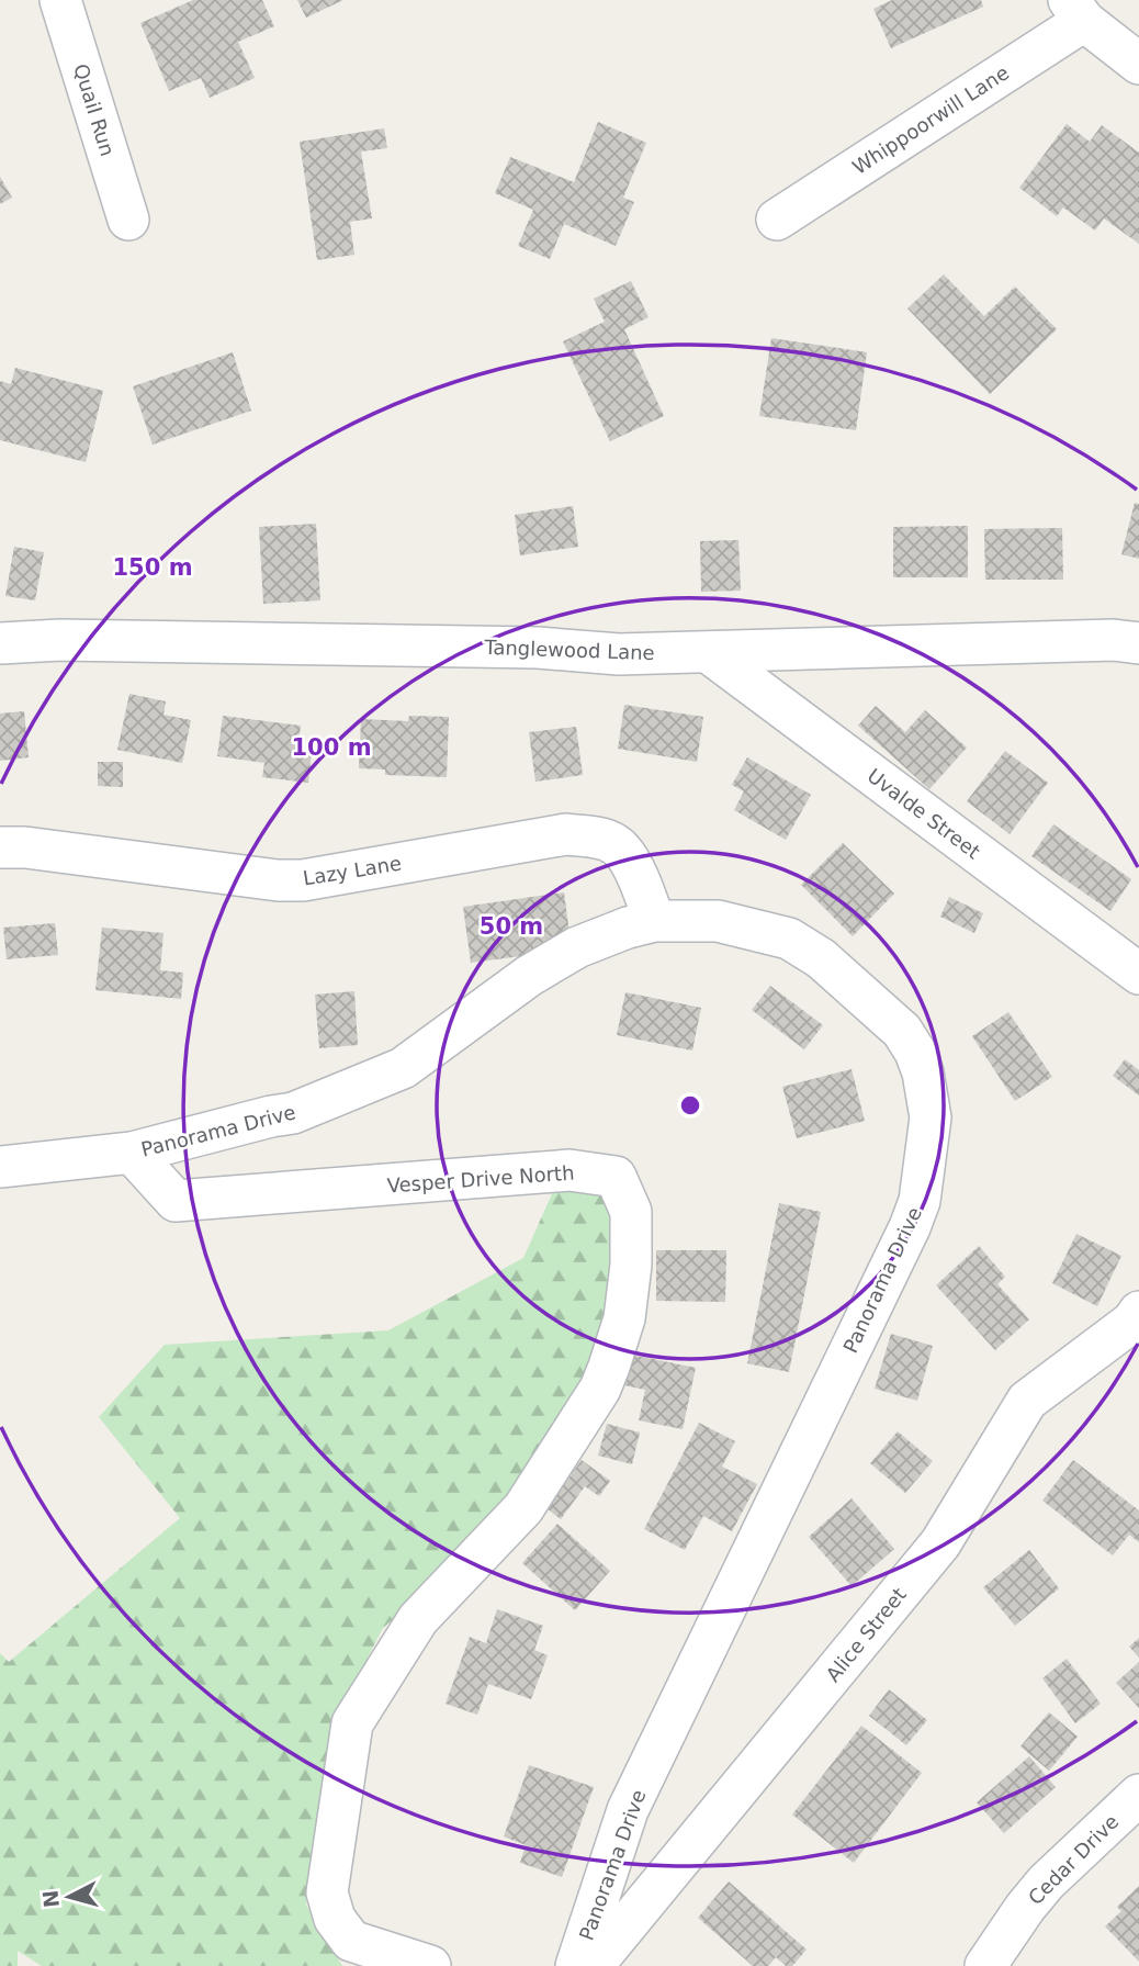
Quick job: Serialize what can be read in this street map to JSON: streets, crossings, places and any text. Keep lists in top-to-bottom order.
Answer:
{
  "streets": {
    "street": [
      "Quail Run",
      "Whippoorwill Lane",
      "Tanglewood Lane",
      "Uvalde Street",
      "Lazy Lane",
      "Panorama Drive",
      "Vesper Drive North",
      "Alice Street",
      "Cedar Drive"
    ]
  },
  "crossings": [
    ["Tanglewood Lane", "Uvalde Street"],
    ["Lazy Lane", "Panorama Drive"],
    ["Panorama Drive", "Vesper Drive North"]
  ],
  "north": "left",
  "rings": ["150 m", "100 m", "50 m"]
}
